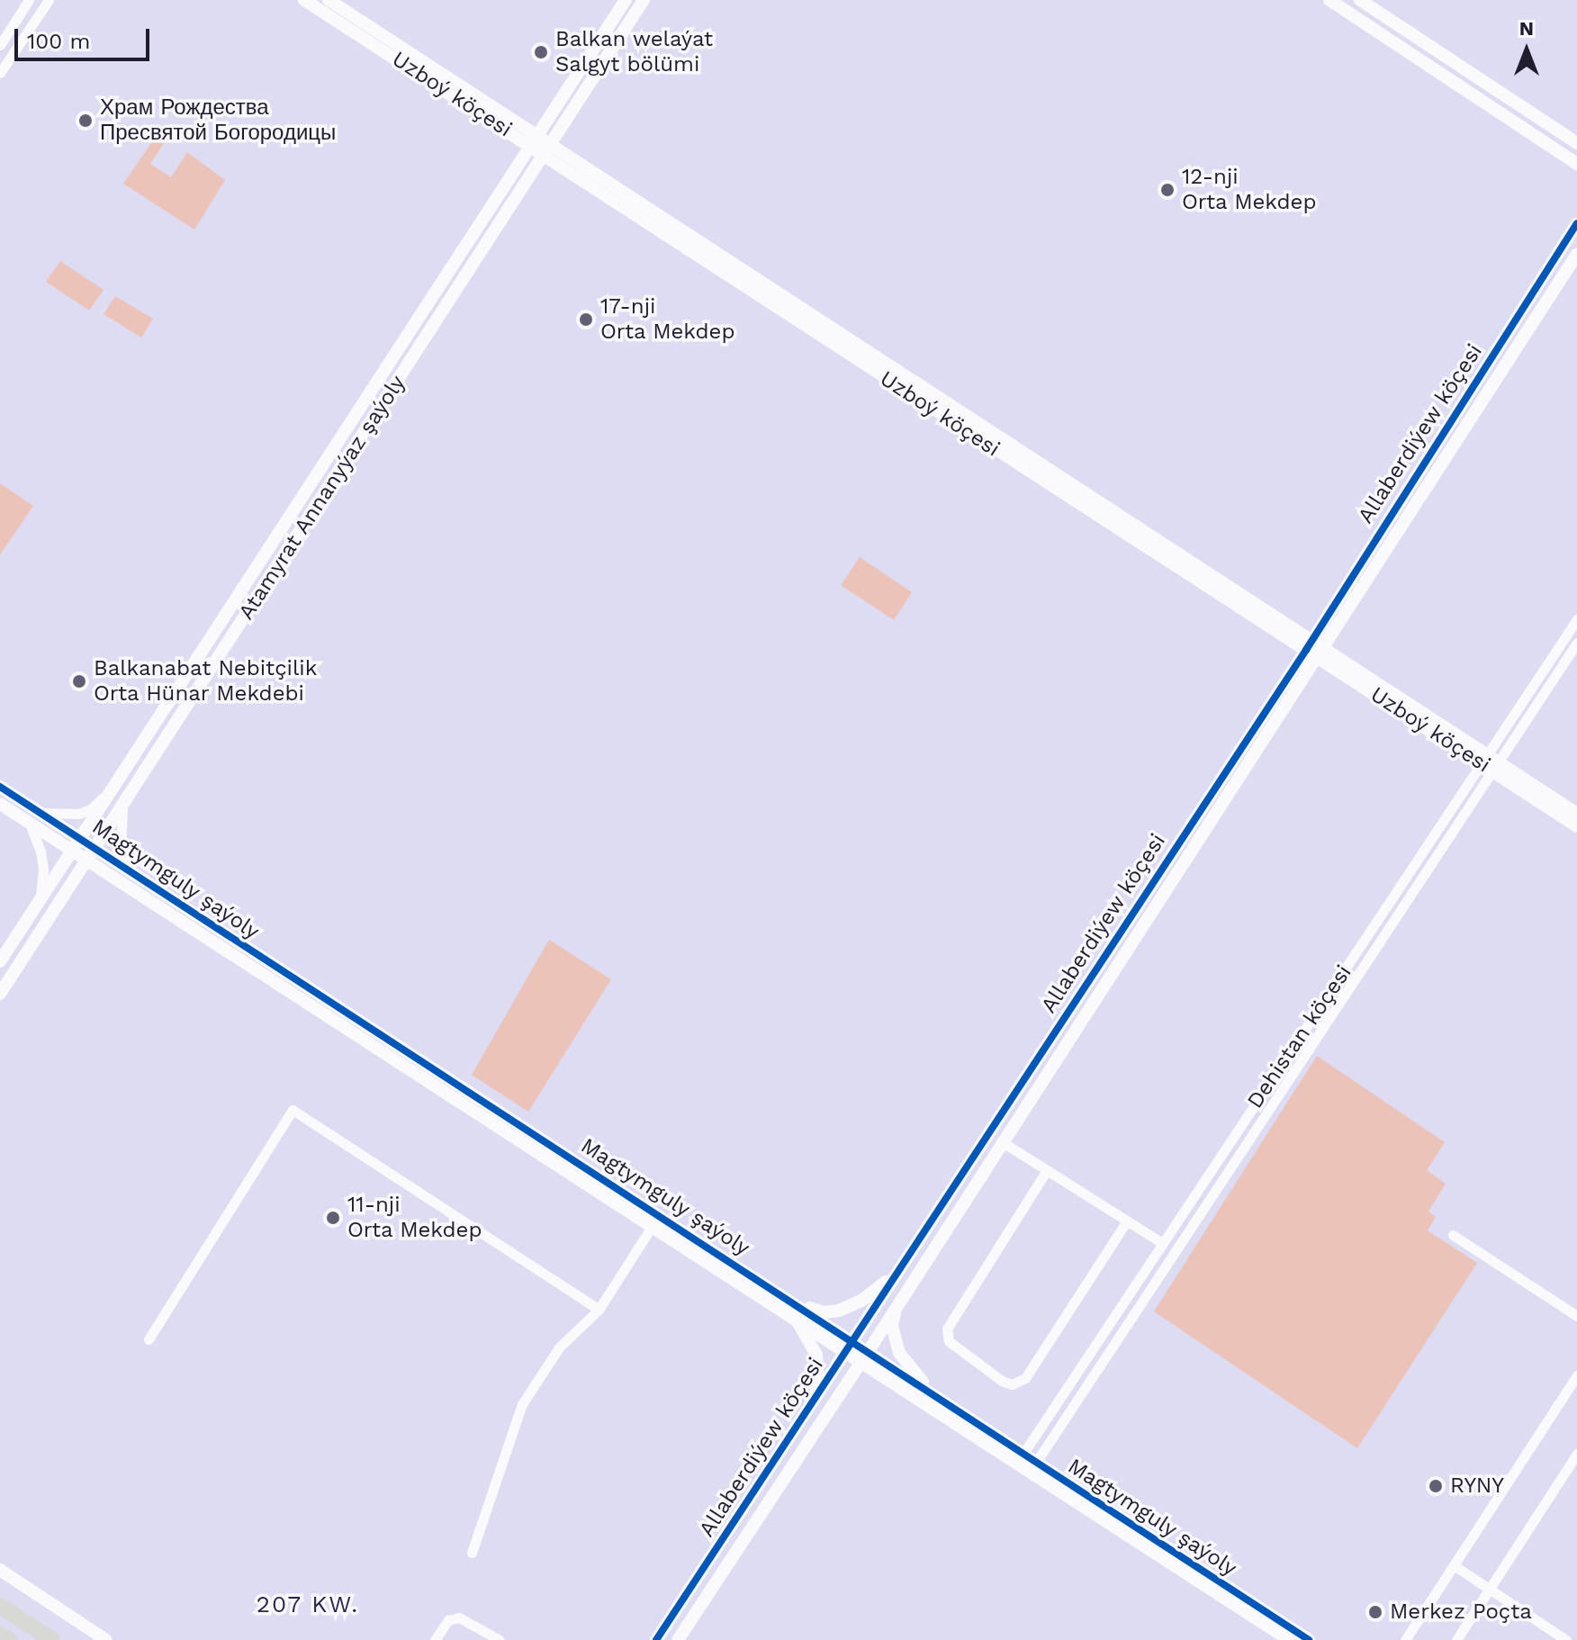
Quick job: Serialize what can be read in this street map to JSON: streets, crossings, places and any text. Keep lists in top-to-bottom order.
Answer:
{
  "streets": {
    "street": [
      "Uzboý köçesi",
      "Allaberdiýew köçesi",
      "Atamyrat Annanyýaz şaýoly",
      "Magtymguly şaýoly",
      "Dehistan köçesi"
    ]
  },
  "crossings": [
    ["Uzboý köçesi", "Allaberdiýew köçesi"],
    ["Uzboý köçesi", "Atamyrat Annanyýaz şaýoly"],
    ["Uzboý köçesi", "Dehistan köçesi"],
    ["Allaberdiýew köçesi", "Magtymguly şaýoly"],
    ["Atamyrat Annanyýaz şaýoly", "Magtymguly şaýoly"],
    ["Magtymguly şaýoly", "Dehistan köçesi"]
  ],
  "districts": ["207 KW."],
  "places": [
    "Balkan welaýat Salgyt bölümi",
    "Храм Рождества Пресвятой Богородицы",
    "12-nji Orta Mekdep",
    "17-nji Orta Mekdep",
    "Balkanabat Nebitçilik Orta Hünar Mekdebi",
    "11-nji Orta Mekdep",
    "RYNY",
    "Merkez Poçta"
  ],
  "scale_bar": "100 m",
  "north": "top"
}
